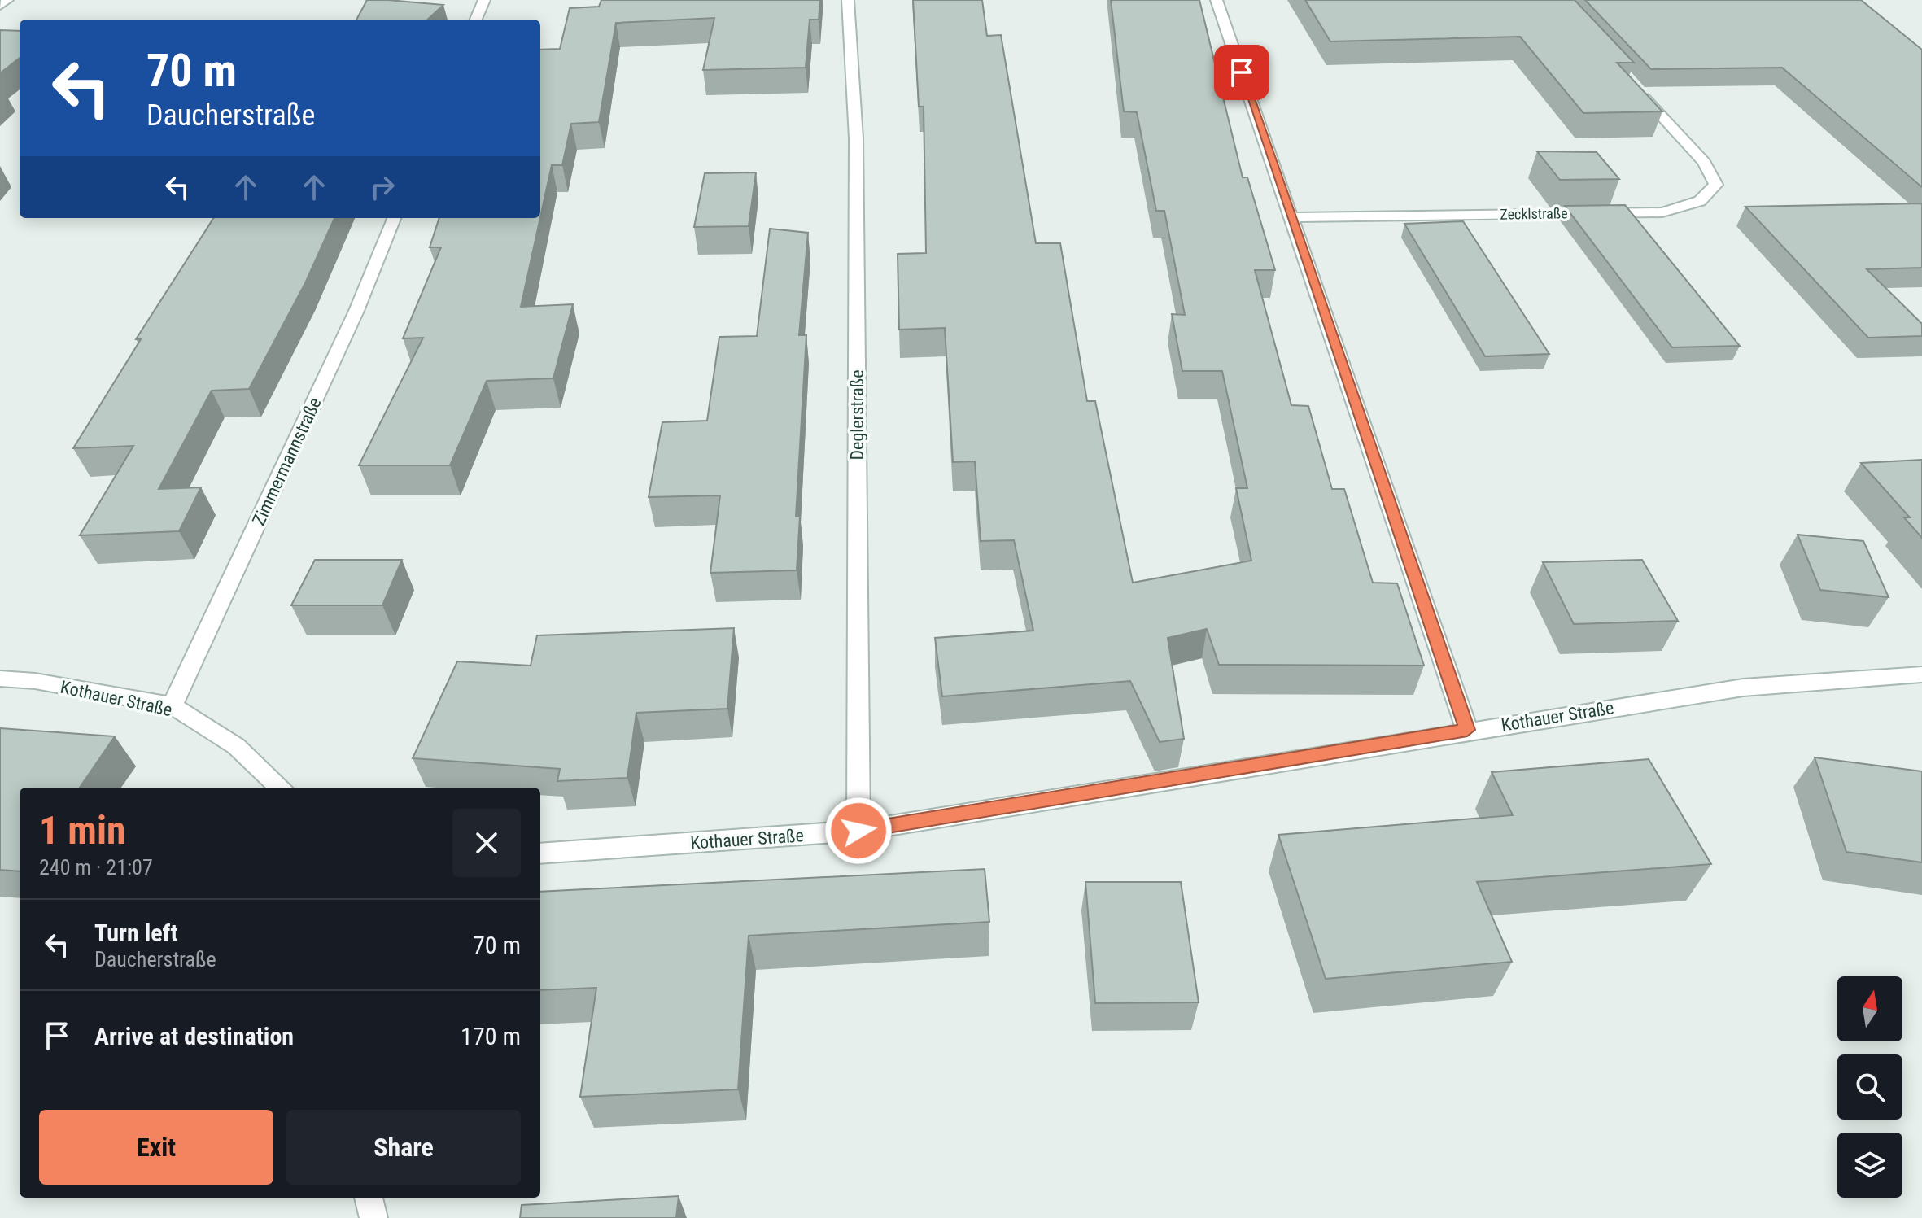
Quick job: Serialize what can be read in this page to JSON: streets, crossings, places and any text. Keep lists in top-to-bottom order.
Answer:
{
  "streets": {
    "street": [
      "Zecklstraße",
      "Deglerstraße",
      "Zimmermannstraße",
      "Kothauer Straße"
    ]
  },
  "crossings": [
    ["Deglerstraße", "Kothauer Straße"],
    ["Zimmermannstraße", "Kothauer Straße"]
  ],
  "north": "top",
  "page": {
    "turn": ["70 m", "Daucherstraße"],
    "heading": ["1 min", "240 m · 21:07"],
    "list": [
      {
        "name": "Turn left",
        "note": "Daucherstraße",
        "value": "70 m"
      },
      {
        "name": "Arrive at destination",
        "value": "170 m"
      }
    ],
    "buttons": ["Exit", "Share"]
  }
}
